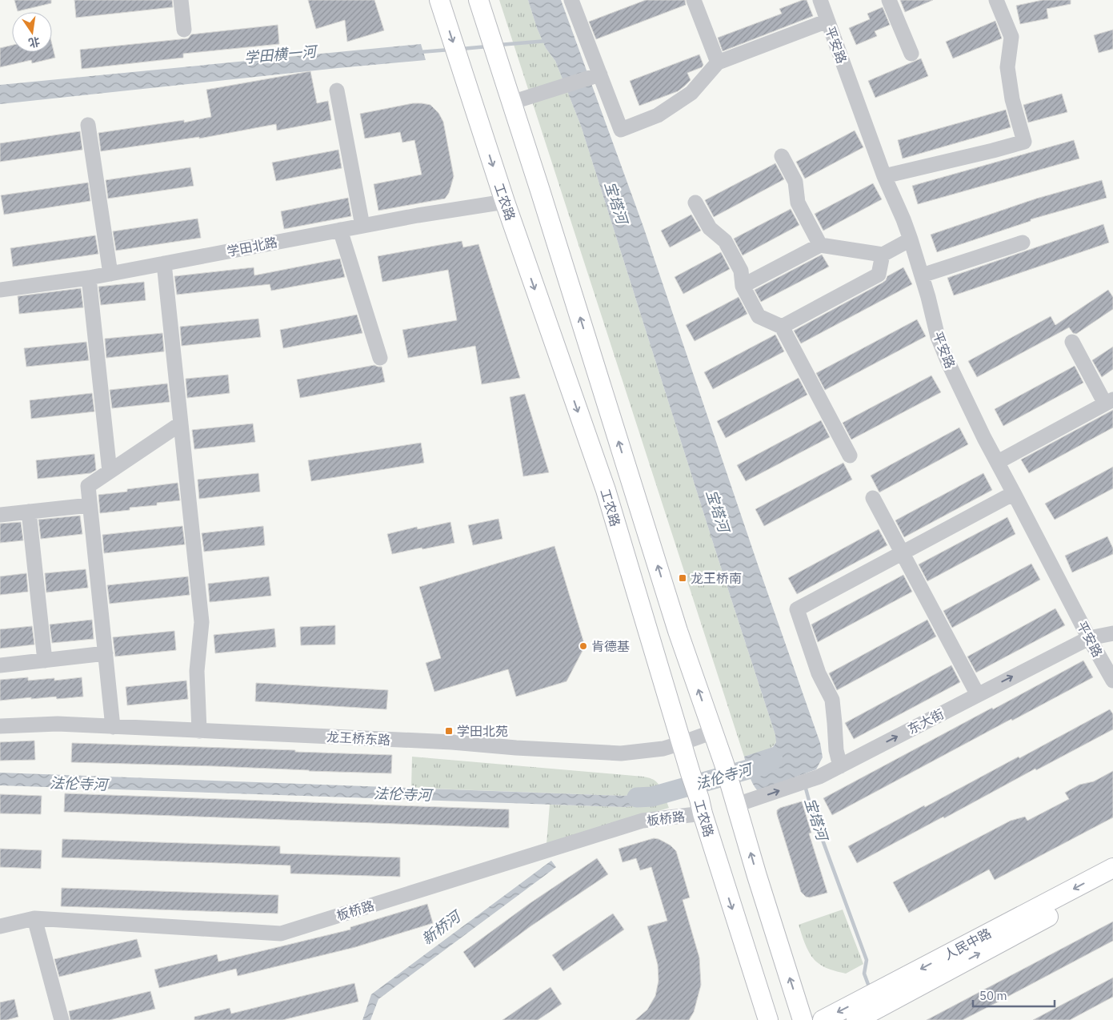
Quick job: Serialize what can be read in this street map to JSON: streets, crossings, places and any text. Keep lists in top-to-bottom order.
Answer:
{
  "streets": {
    "main road": ["工农路", "人民中路"],
    "street": [
      "平安路",
      "学田北路",
      "东大街",
      "龙王桥东路",
      "板桥路"
    ]
  },
  "crossings": [
    ["平安路", "东大街"],
    ["工农路", "学田北路"],
    ["工农路", "龙王桥东路"],
    ["工农路", "板桥路"]
  ],
  "one_way": ["东大街"],
  "water": [
    "学田横一河",
    "宝塔河",
    "法伦寺河",
    "新桥河"
  ],
  "places": {
    "transit": ["龙王桥南", "学田北苑"],
    "other": ["肯德基"]
  },
  "scale_bar": "50 m",
  "north": "bottom"
}
